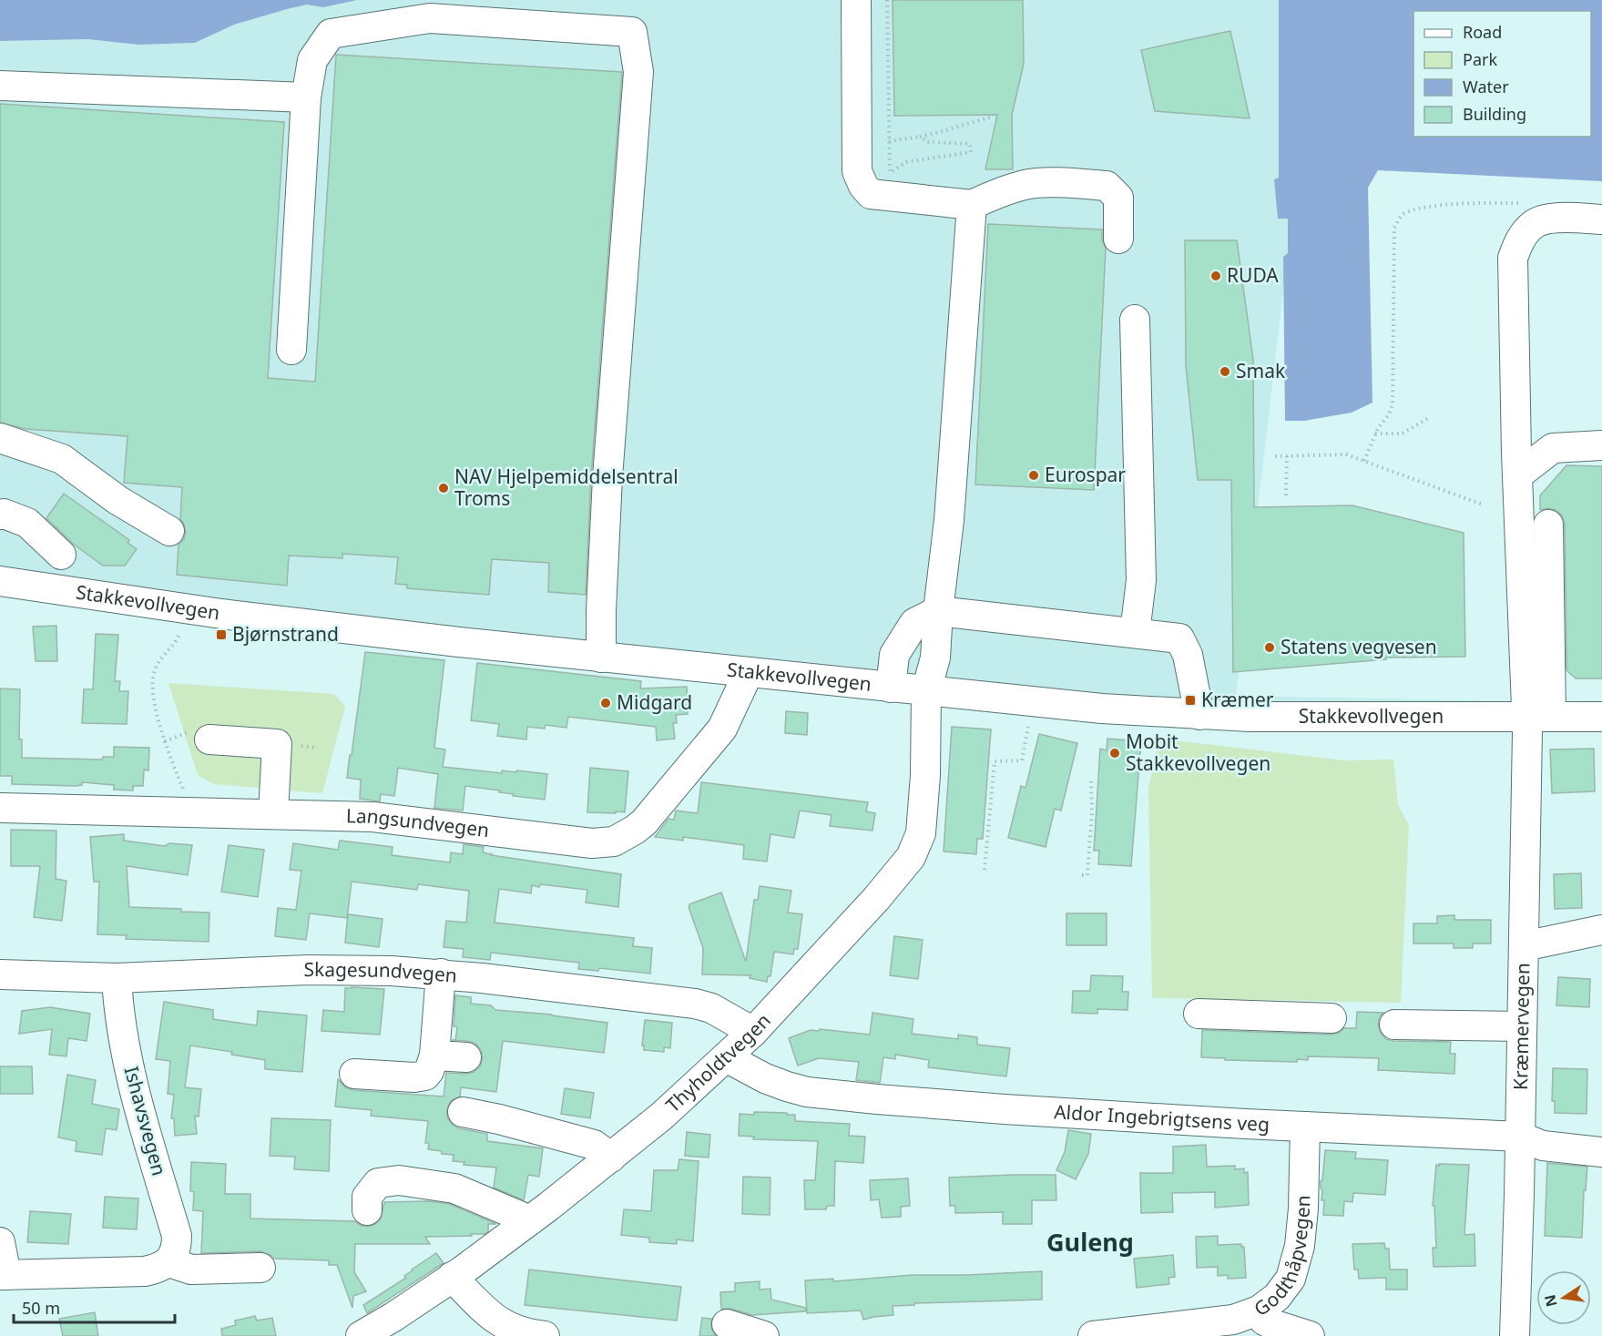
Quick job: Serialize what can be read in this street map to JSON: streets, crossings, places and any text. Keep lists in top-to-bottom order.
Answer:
{
  "streets": {
    "street": [
      "Stakkevollvegen",
      "Langsundvegen",
      "Skagesundvegen",
      "Kræmervegen",
      "Thyholdtvegen",
      "Aldor Ingebrigtsens veg",
      "Ishavsvegen",
      "Godthåpvegen"
    ]
  },
  "crossings": [
    ["Stakkevollvegen", "Langsundvegen"],
    ["Stakkevollvegen", "Kræmervegen"],
    ["Stakkevollvegen", "Thyholdtvegen"],
    ["Skagesundvegen", "Thyholdtvegen"],
    ["Skagesundvegen", "Ishavsvegen"],
    ["Kræmervegen", "Aldor Ingebrigtsens veg"],
    ["Thyholdtvegen", "Aldor Ingebrigtsens veg"],
    ["Aldor Ingebrigtsens veg", "Godthåpvegen"]
  ],
  "districts": ["Guleng"],
  "places": {
    "other": [
      "RUDA",
      "Smak",
      "Eurospar",
      "NAV Hjelpemiddelsentral Troms",
      "Statens vegvesen",
      "Midgard",
      "Mobit Stakkevollvegen"
    ],
    "transit": ["Bjørnstrand", "Kræmer"]
  },
  "legend": [
    "Road",
    "Park",
    "Water",
    "Building"
  ],
  "scale_bar": "50 m",
  "north": "left"
}
